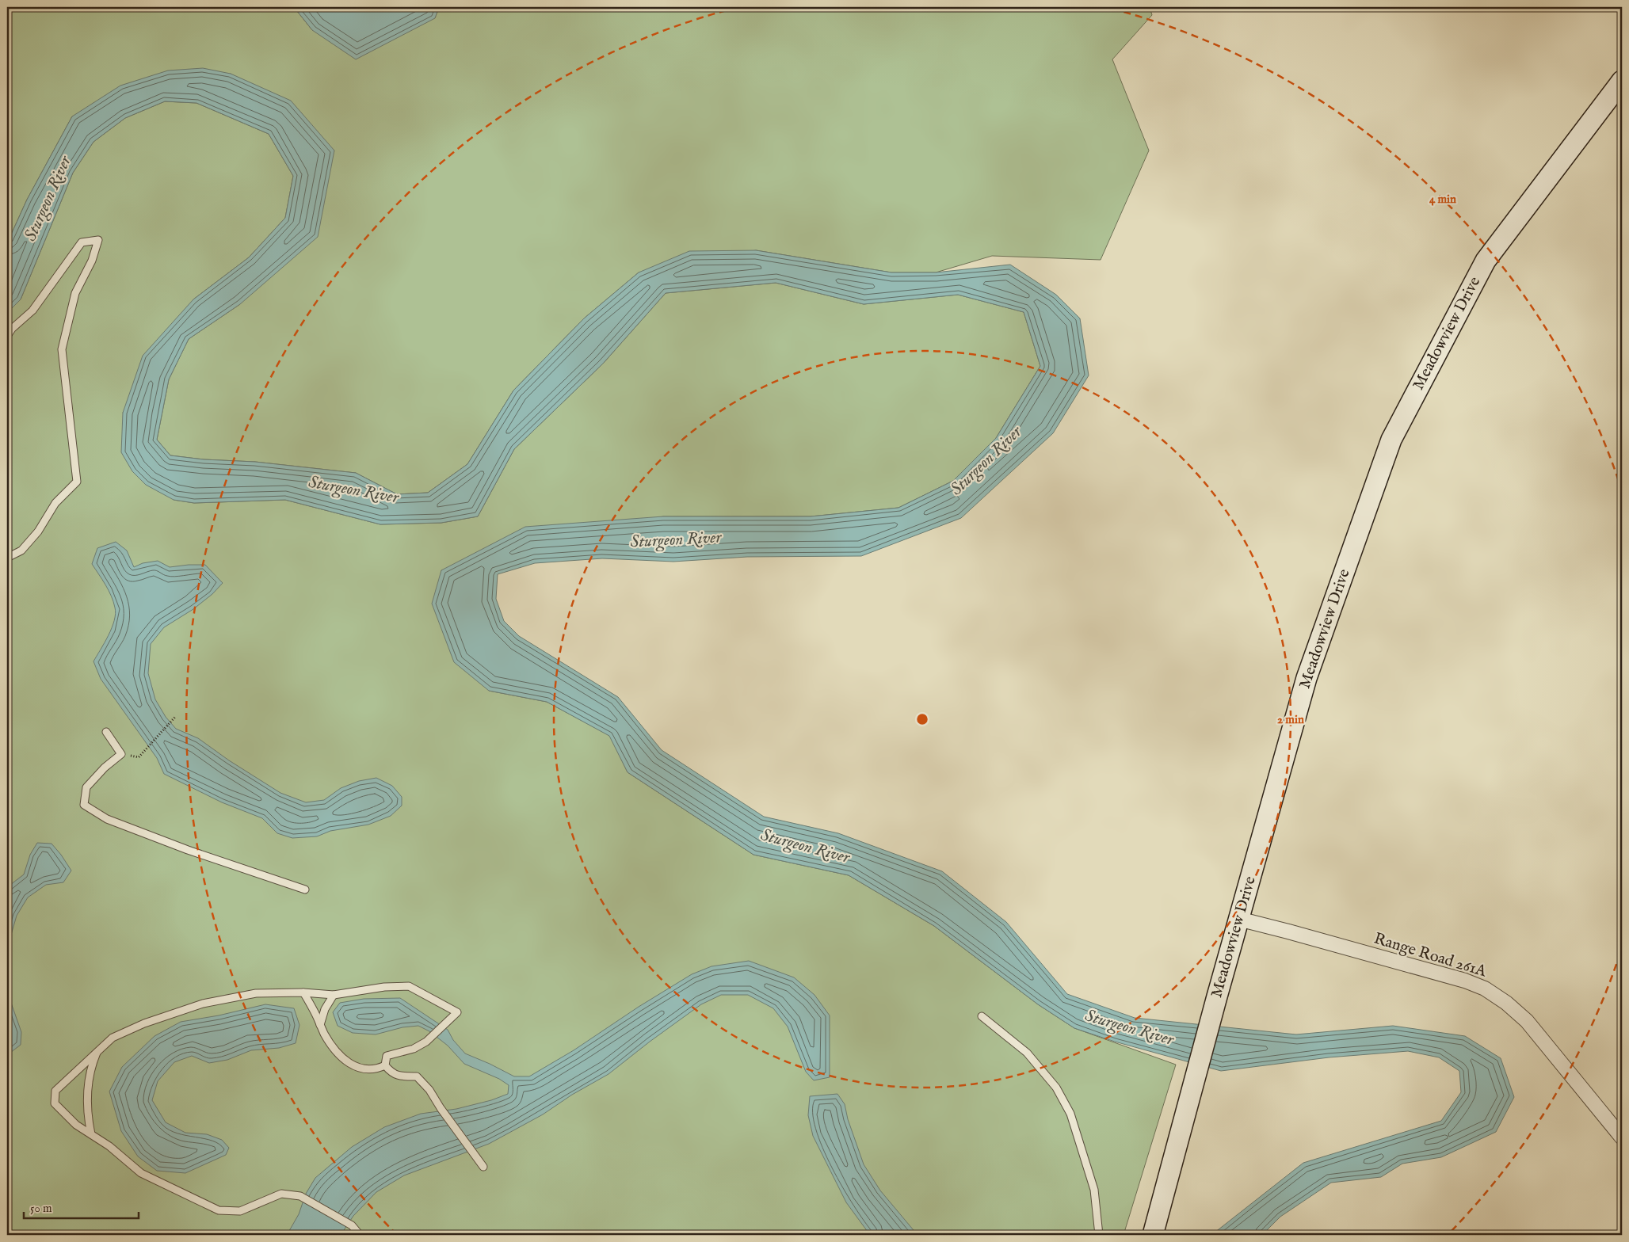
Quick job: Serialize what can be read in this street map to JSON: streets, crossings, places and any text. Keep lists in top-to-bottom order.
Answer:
{
  "streets": {
    "street": ["Meadowview Drive", "Range Road 261A"]
  },
  "crossings": [
    ["Meadowview Drive", "Range Road 261A"]
  ],
  "water": ["Sturgeon River"],
  "scale_bar": "50 m",
  "rings": ["4 min", "2 min"]
}
